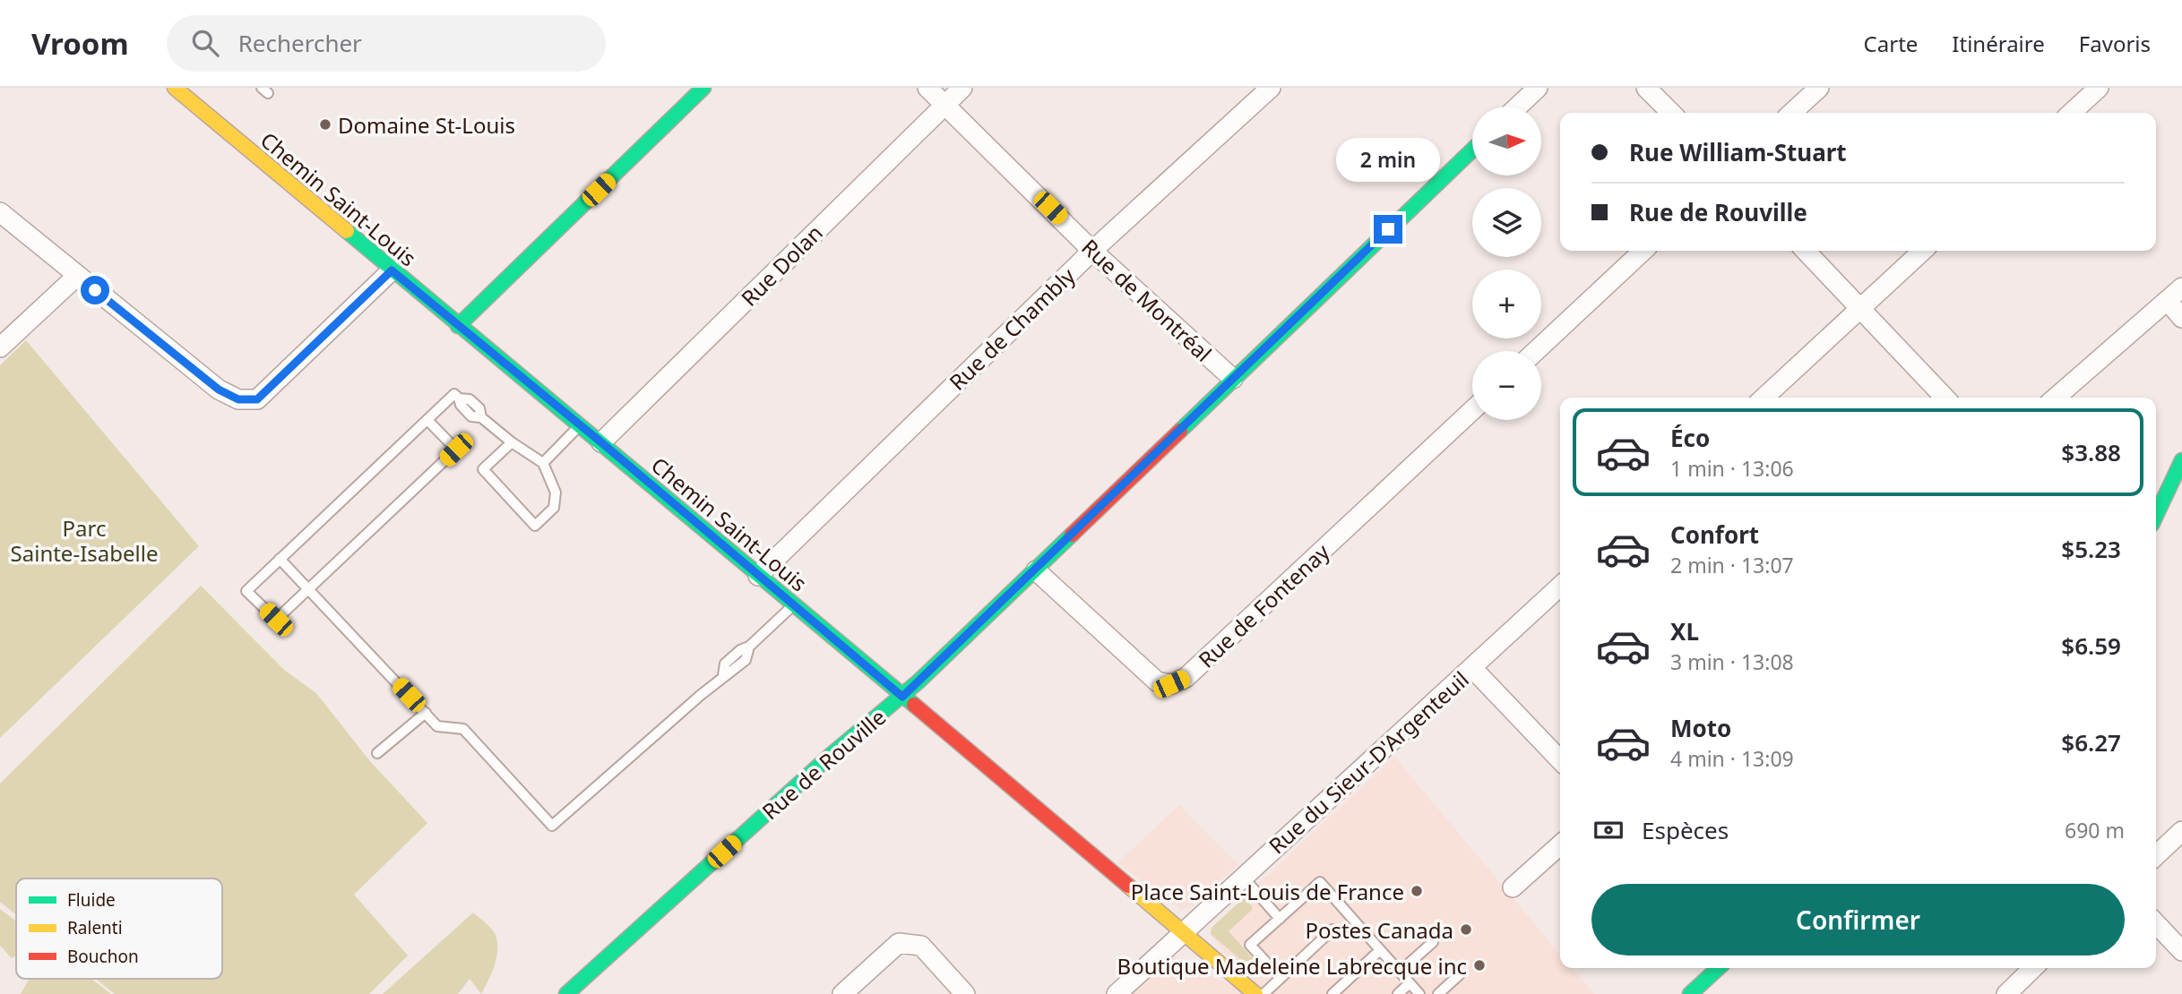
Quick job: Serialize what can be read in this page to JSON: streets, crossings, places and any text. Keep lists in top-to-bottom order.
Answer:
{
  "streets": {
    "street": [
      "Chemin Saint-Louis",
      "Rue Dolan",
      "Rue de Montréal",
      "Rue de Chambly",
      "Rue de Fontenay",
      "Rue du Sieur-D'Argenteuil",
      "Rue de Rouville"
    ]
  },
  "crossings": [
    ["Chemin Saint-Louis", "Rue Dolan"],
    ["Chemin Saint-Louis", "Rue de Chambly"],
    ["Chemin Saint-Louis", "Rue du Sieur-D'Argenteuil"],
    ["Chemin Saint-Louis", "Rue de Rouville"],
    ["Rue Dolan", "Rue de Montréal"],
    ["Rue de Montréal", "Rue de Chambly"],
    ["Rue de Montréal", "Rue de Rouville"],
    ["Rue de Fontenay", "Rue de Rouville"]
  ],
  "parks": ["Parc Sainte-Isabelle"],
  "places": [
    "Domaine St-Louis",
    "Place Saint-Louis de France",
    "Postes Canada",
    "Boutique Madeleine Labrecque inc"
  ],
  "legend": ["Fluide", "Ralenti", "Bouchon"],
  "north": "right",
  "page": {
    "header": "Vroom",
    "search": "Rechercher",
    "nav": ["Carte", "Itinéraire", "Favoris"],
    "map_buttons": ["+", "−"],
    "banner": ["Rue William-Stuart", "Rue de Rouville"],
    "bubble": "2 min",
    "list": [
      {
        "name": "Éco",
        "note": "1 min · 13:06",
        "value": "$3.88"
      },
      {
        "name": "Confort",
        "note": "2 min · 13:07",
        "value": "$5.23"
      },
      {
        "name": "XL",
        "note": "3 min · 13:08",
        "value": "$6.59"
      },
      {
        "name": "Moto",
        "note": "4 min · 13:09",
        "value": "$6.27"
      }
    ],
    "pay": ["Espèces", "690 m"],
    "buttons": "Confirmer"
  }
}
